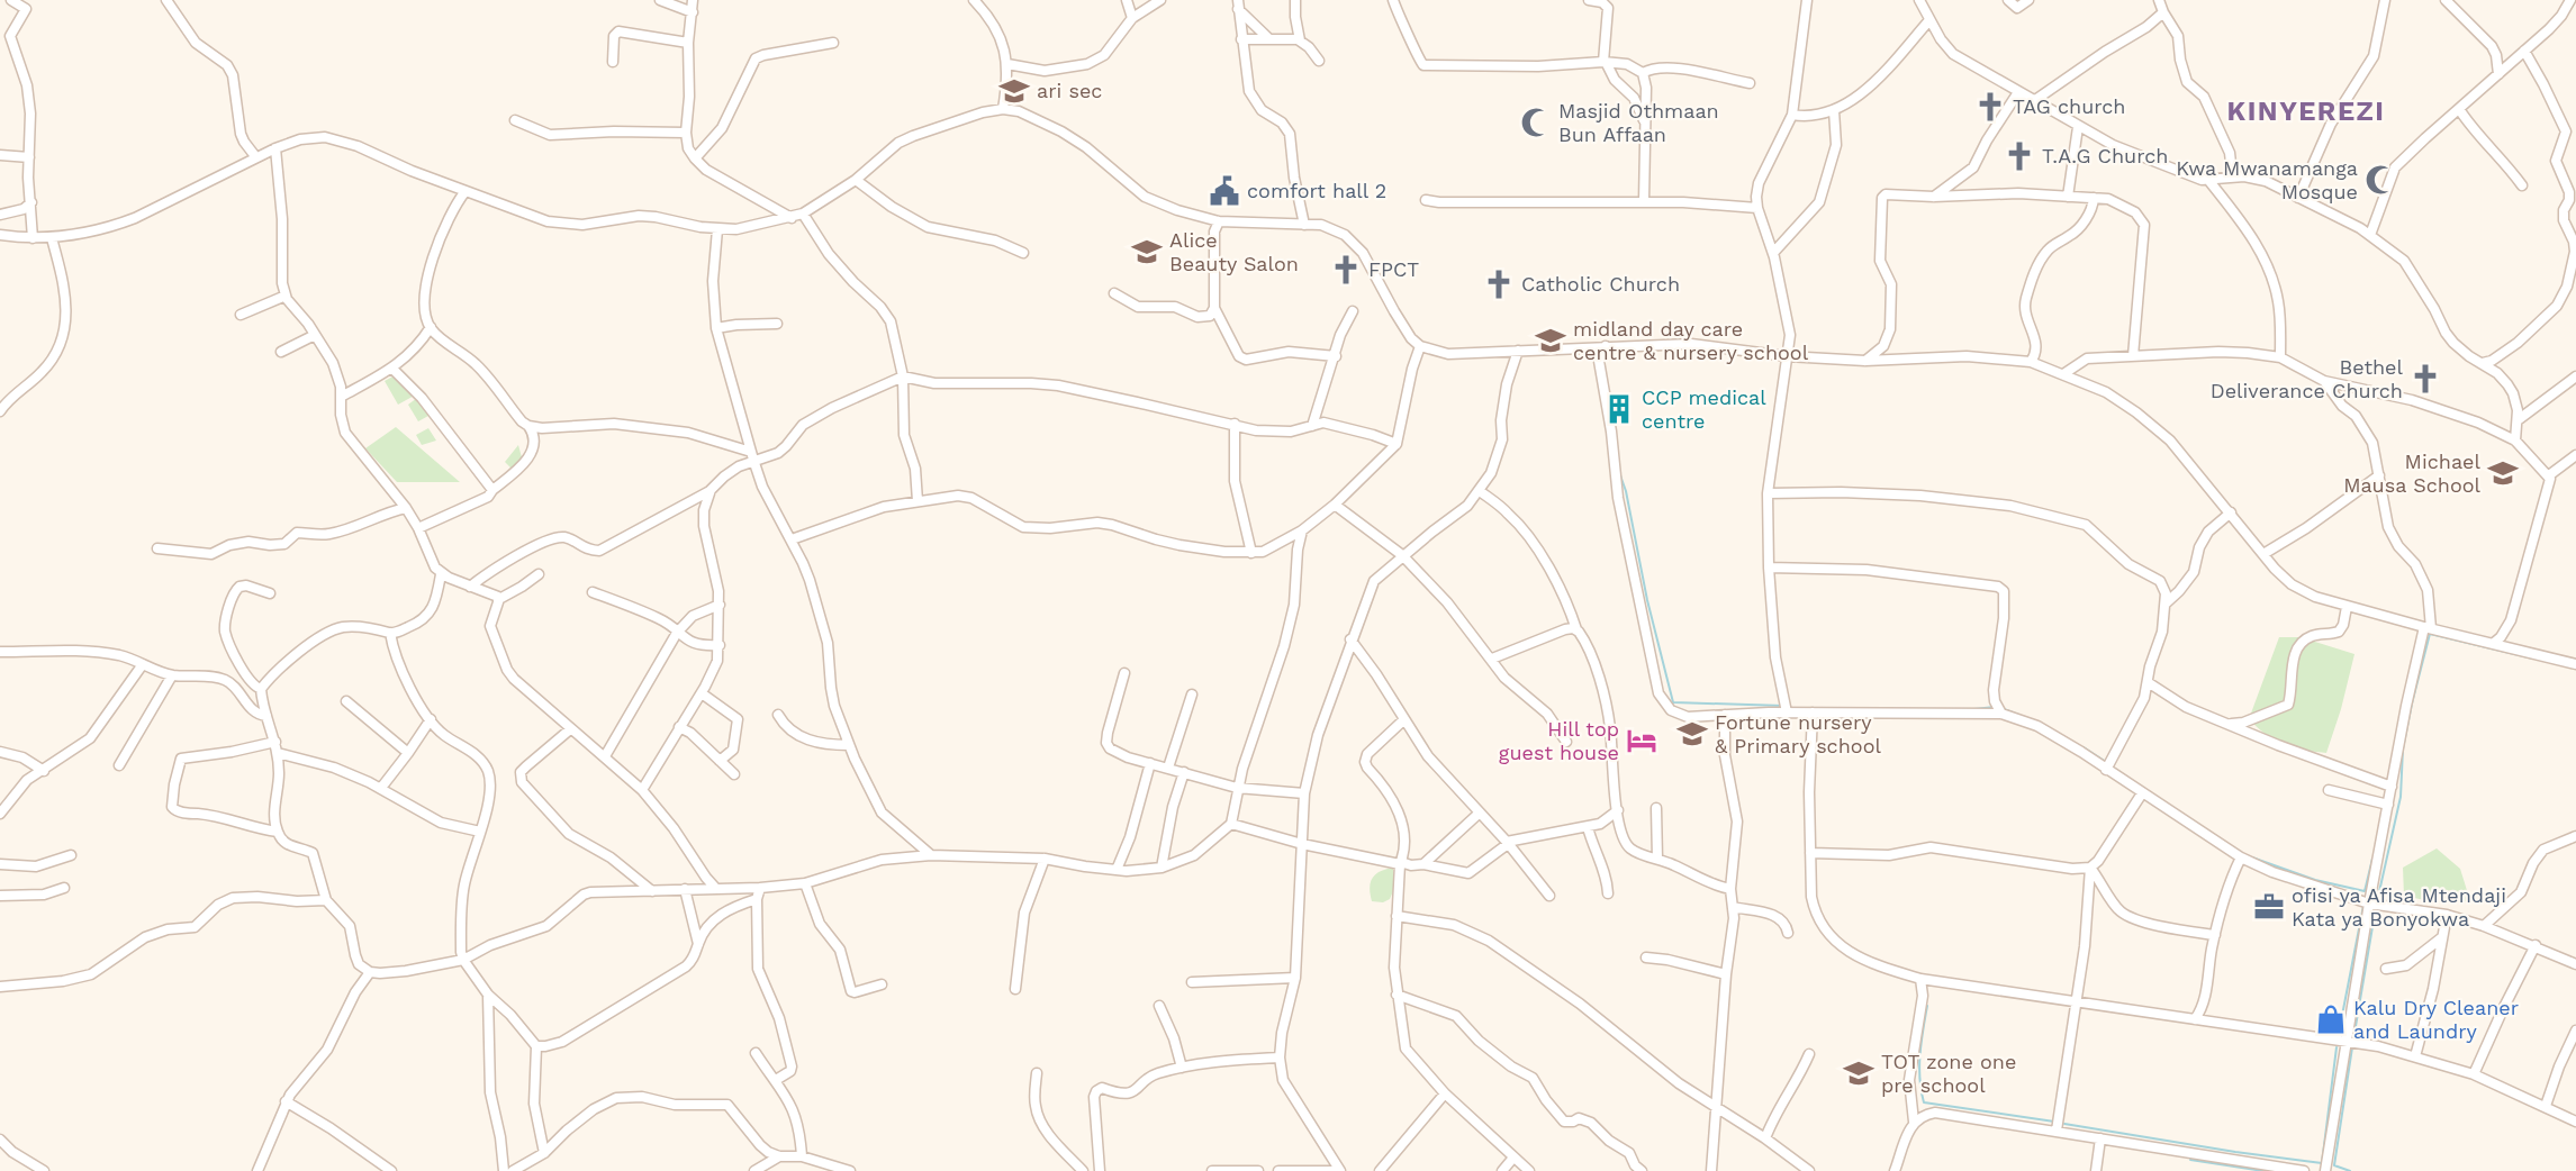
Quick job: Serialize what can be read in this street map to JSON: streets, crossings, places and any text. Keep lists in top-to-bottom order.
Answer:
{
  "districts": ["KINYEREZI"],
  "places": {
    "school or university": [
      "ari sec",
      "Alice Beauty Salon",
      "midland day care centre & nursery school",
      "Michael Mausa School",
      "Fortune nursery & Primary school",
      "TOT zone one pre school"
    ],
    "church": [
      "TAG church",
      "T.A.G Church",
      "FPCT",
      "Catholic Church",
      "Bethel Deliverance Church"
    ],
    "mosque": ["Masjid Othmaan Bun Affaan", "Kwa Mwanamanga Mosque"],
    "public building": ["comfort hall 2"],
    "building": ["CCP medical centre"],
    "hotel": ["Hill top guest house"],
    "office": ["ofisi ya Afisa Mtendaji Kata ya Bonyokwa"],
    "shop": ["Kalu Dry Cleaner and Laundry"]
  }
}
